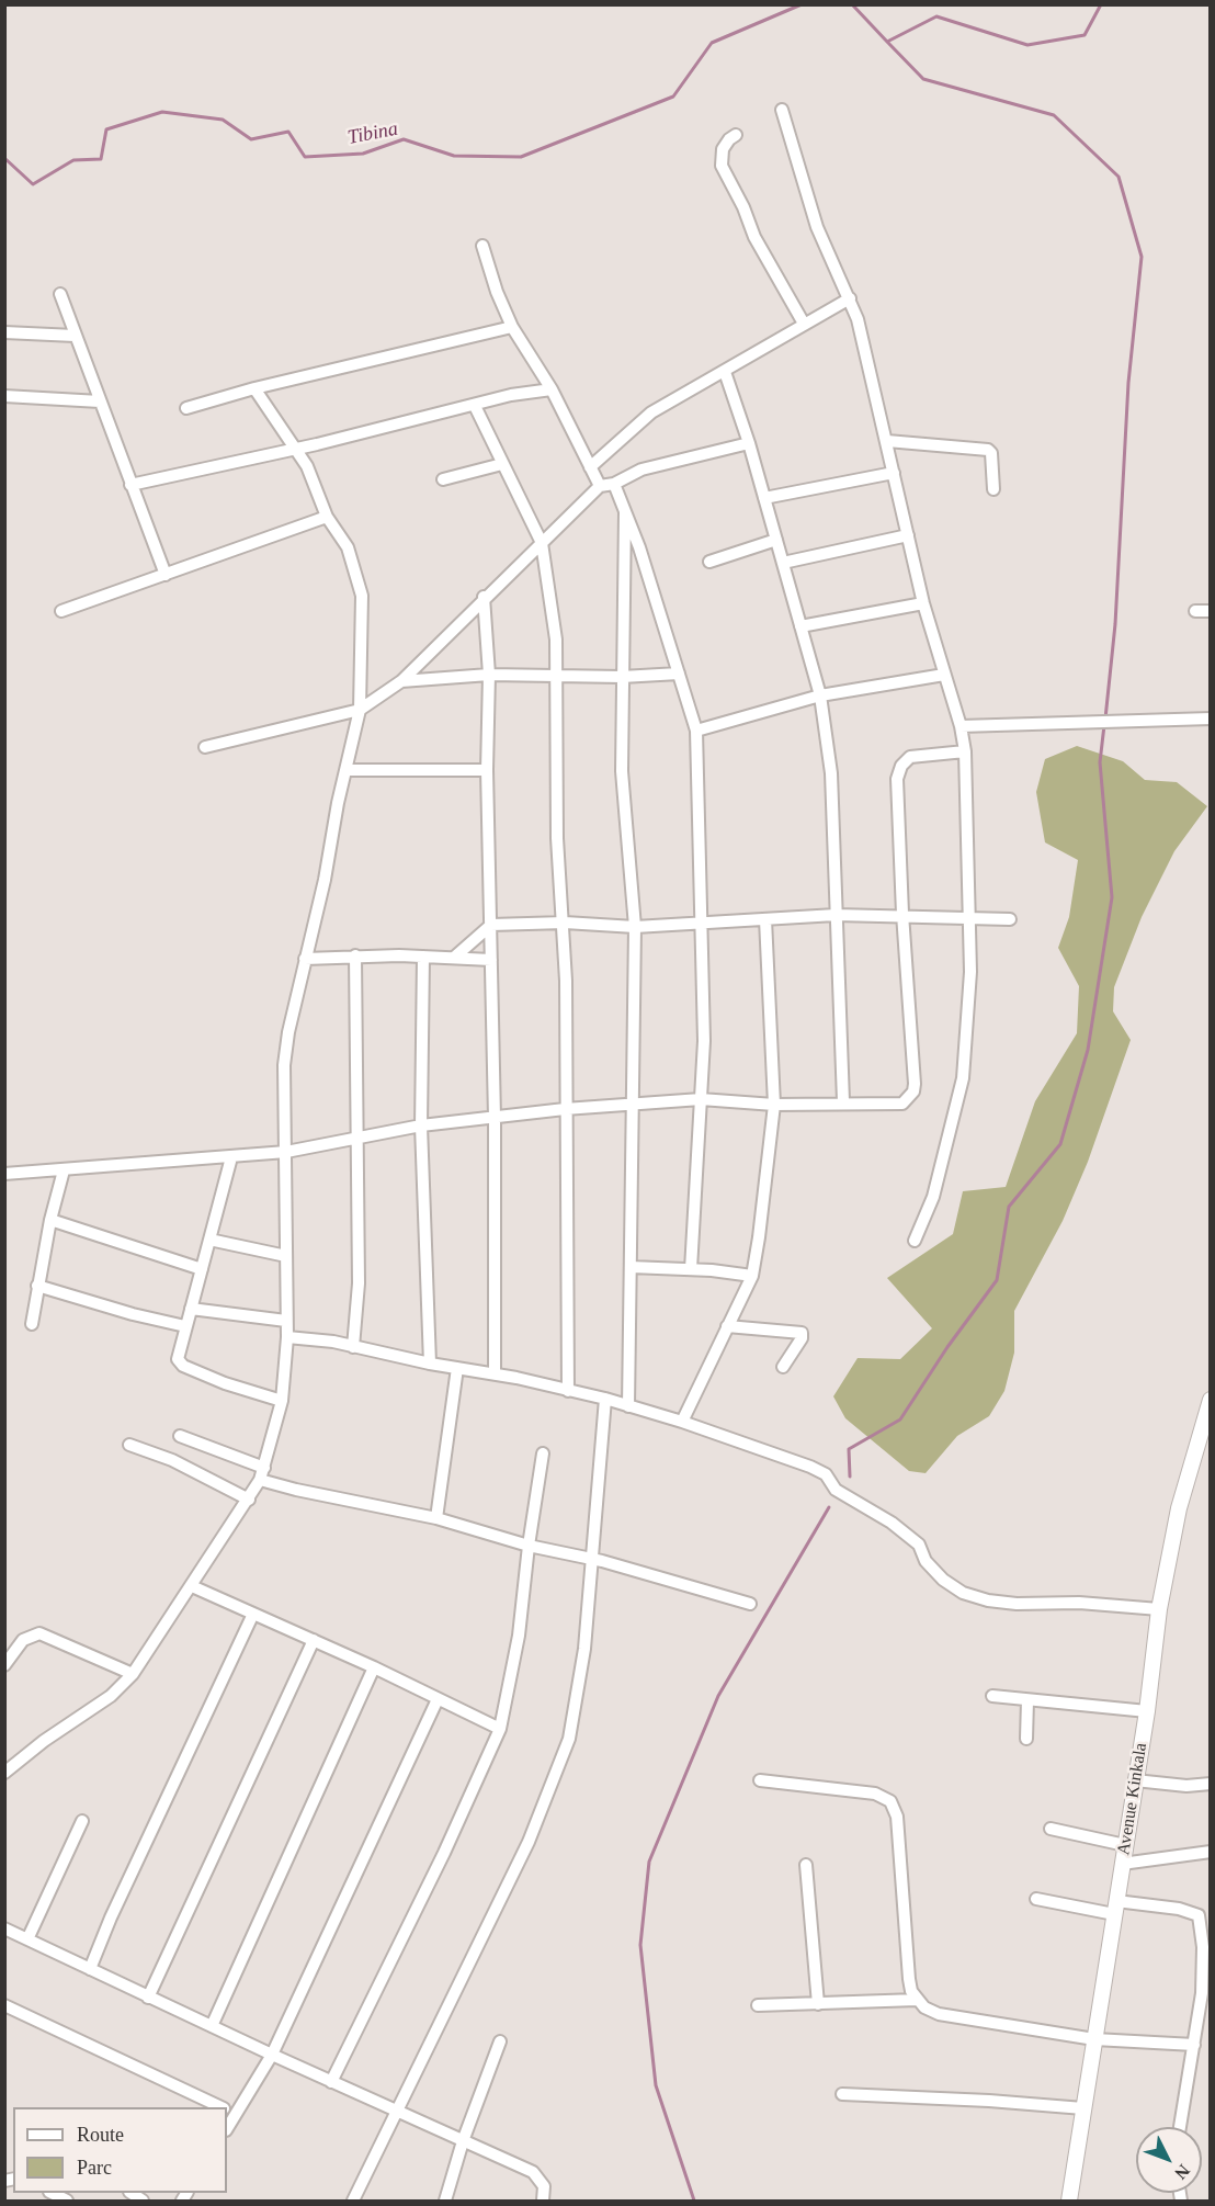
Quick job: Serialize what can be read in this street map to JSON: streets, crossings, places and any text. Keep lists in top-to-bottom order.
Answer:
{
  "streets": {
    "main road": ["Avenue Kinkala"]
  },
  "water": ["Tibina"],
  "legend": ["Route", "Parc"],
  "north": "bottom right"
}
